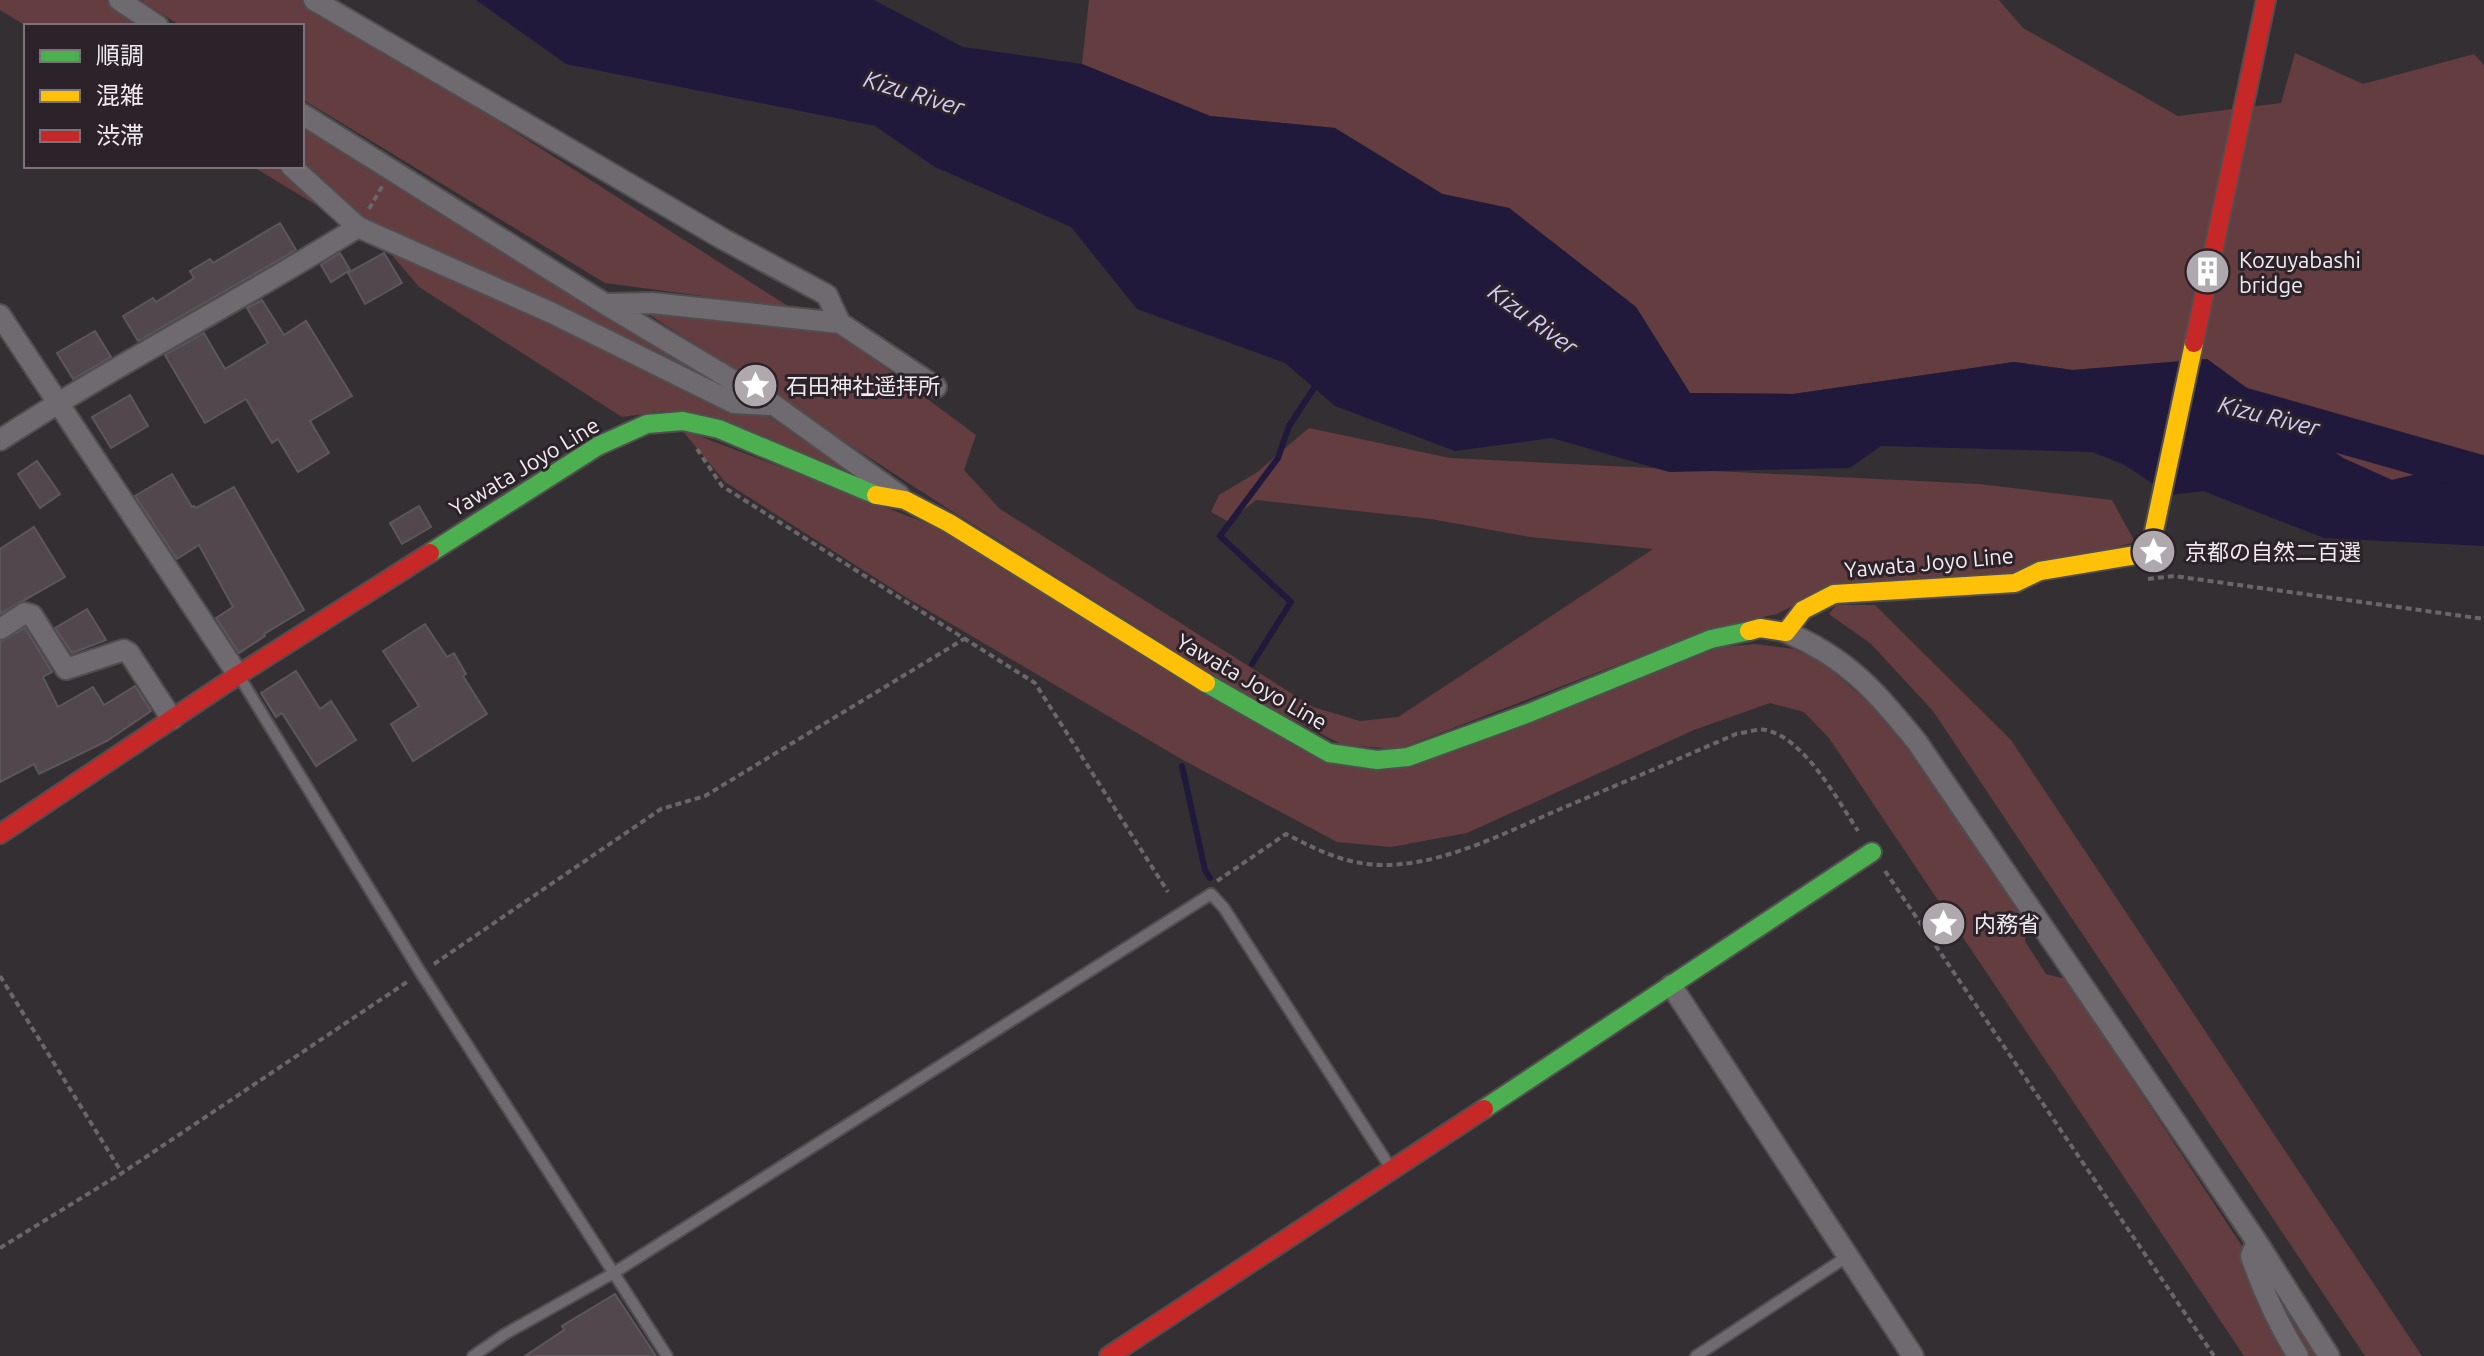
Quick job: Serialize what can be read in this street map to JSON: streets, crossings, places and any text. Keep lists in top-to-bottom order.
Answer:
{
  "streets": {
    "main road": ["Yawata Joyo Line"]
  },
  "water": ["Kizu River"],
  "places": {
    "building": ["Kozuyabashi bridge"],
    "place": ["石田神社遥拝所", "京都の自然二百選", "内務省"]
  },
  "legend": ["順調", "混雑", "渋滞"]
}
